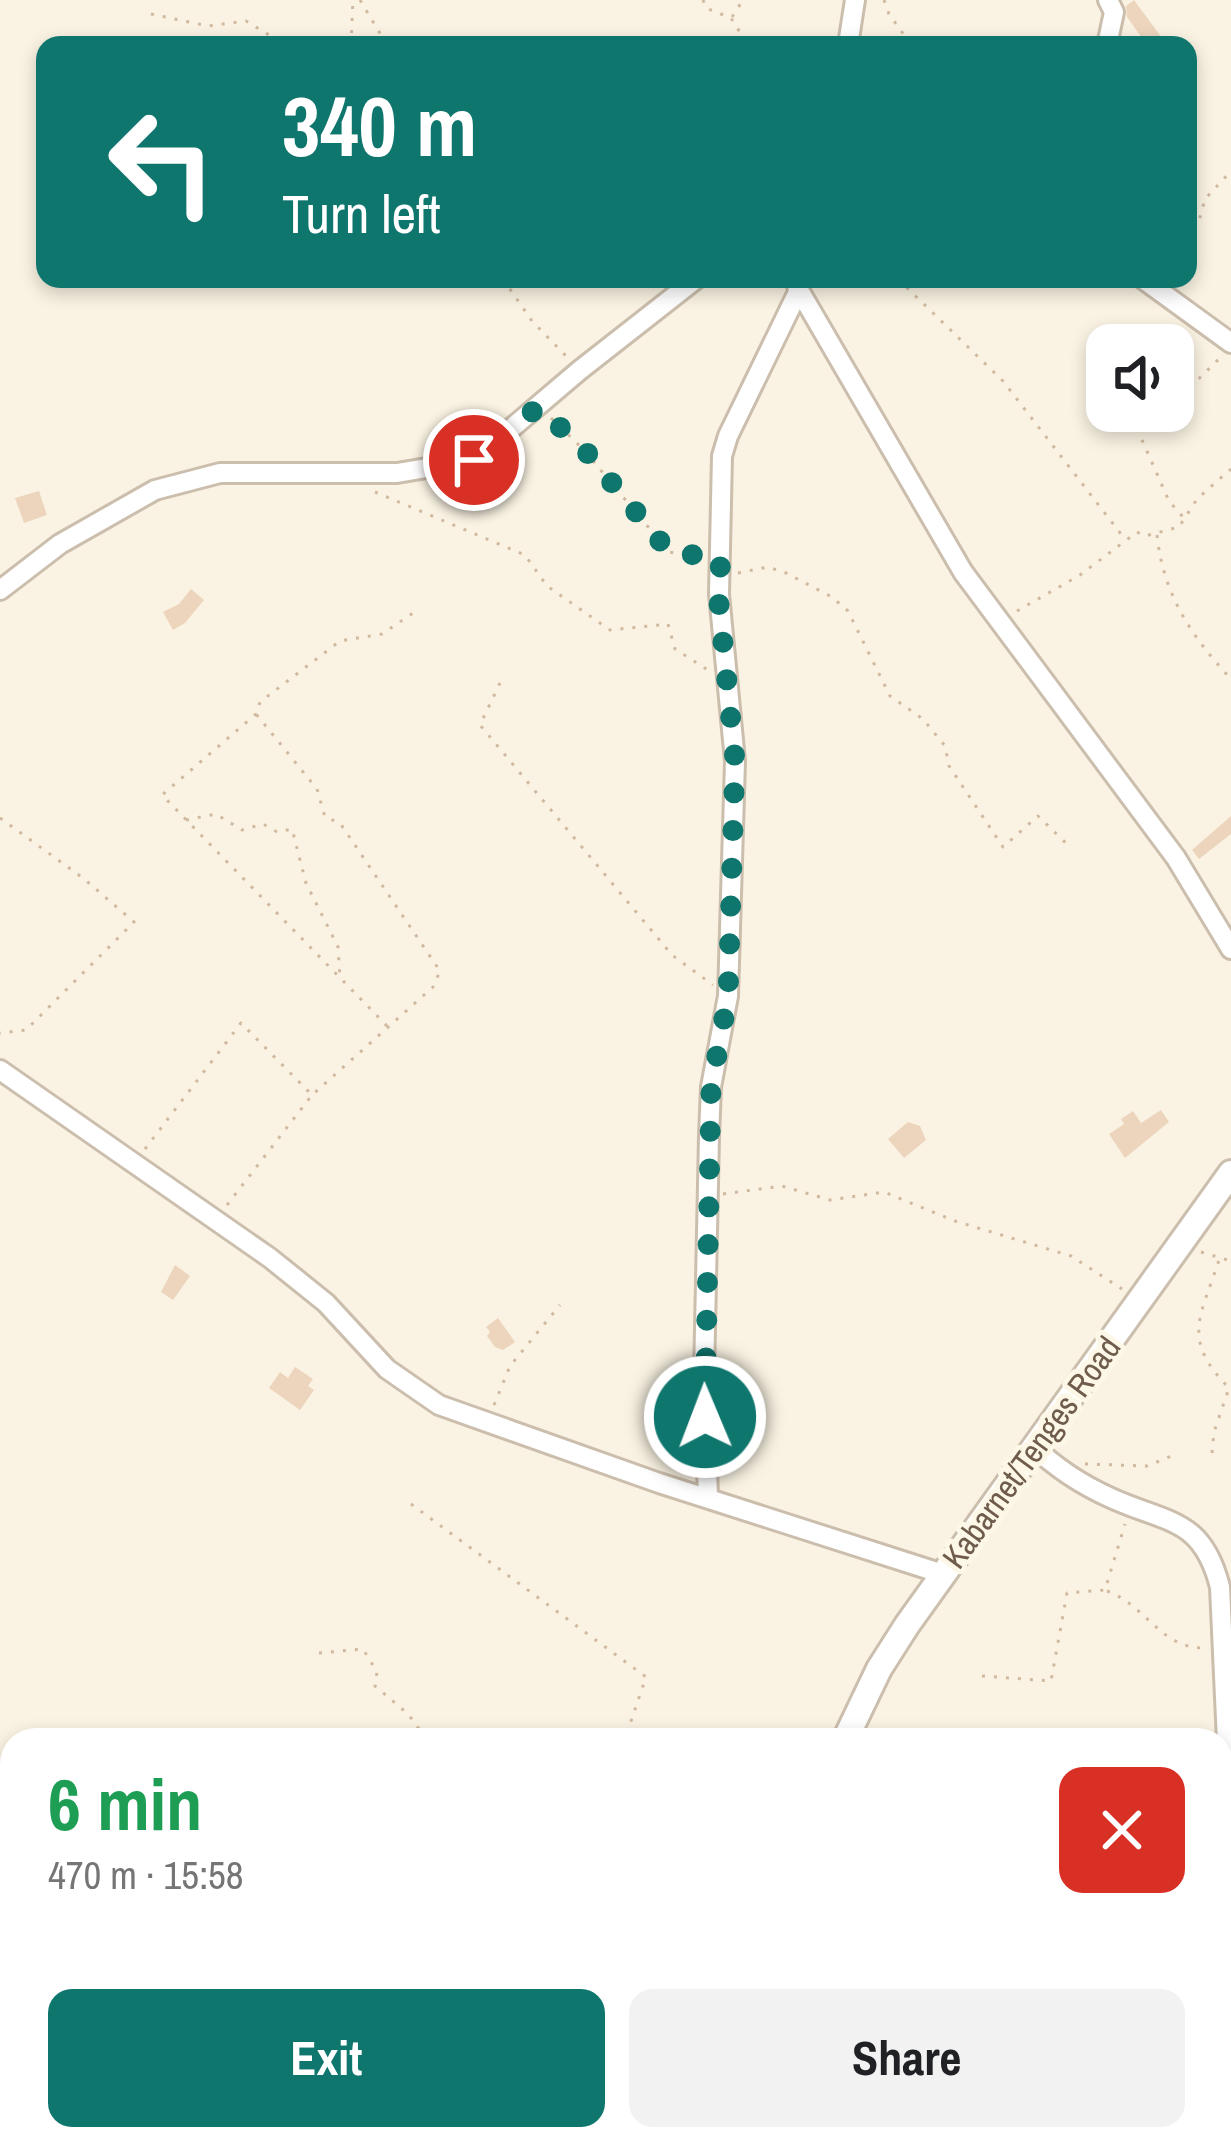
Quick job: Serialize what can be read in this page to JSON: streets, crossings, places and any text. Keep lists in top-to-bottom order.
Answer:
{
  "streets": {
    "street": ["Kabarnet/Tenges Road"]
  },
  "page": {
    "turn": ["340 m", "Turn left"],
    "heading": ["6 min", "470 m · 15:58"],
    "buttons": ["Exit", "Share"]
  }
}
